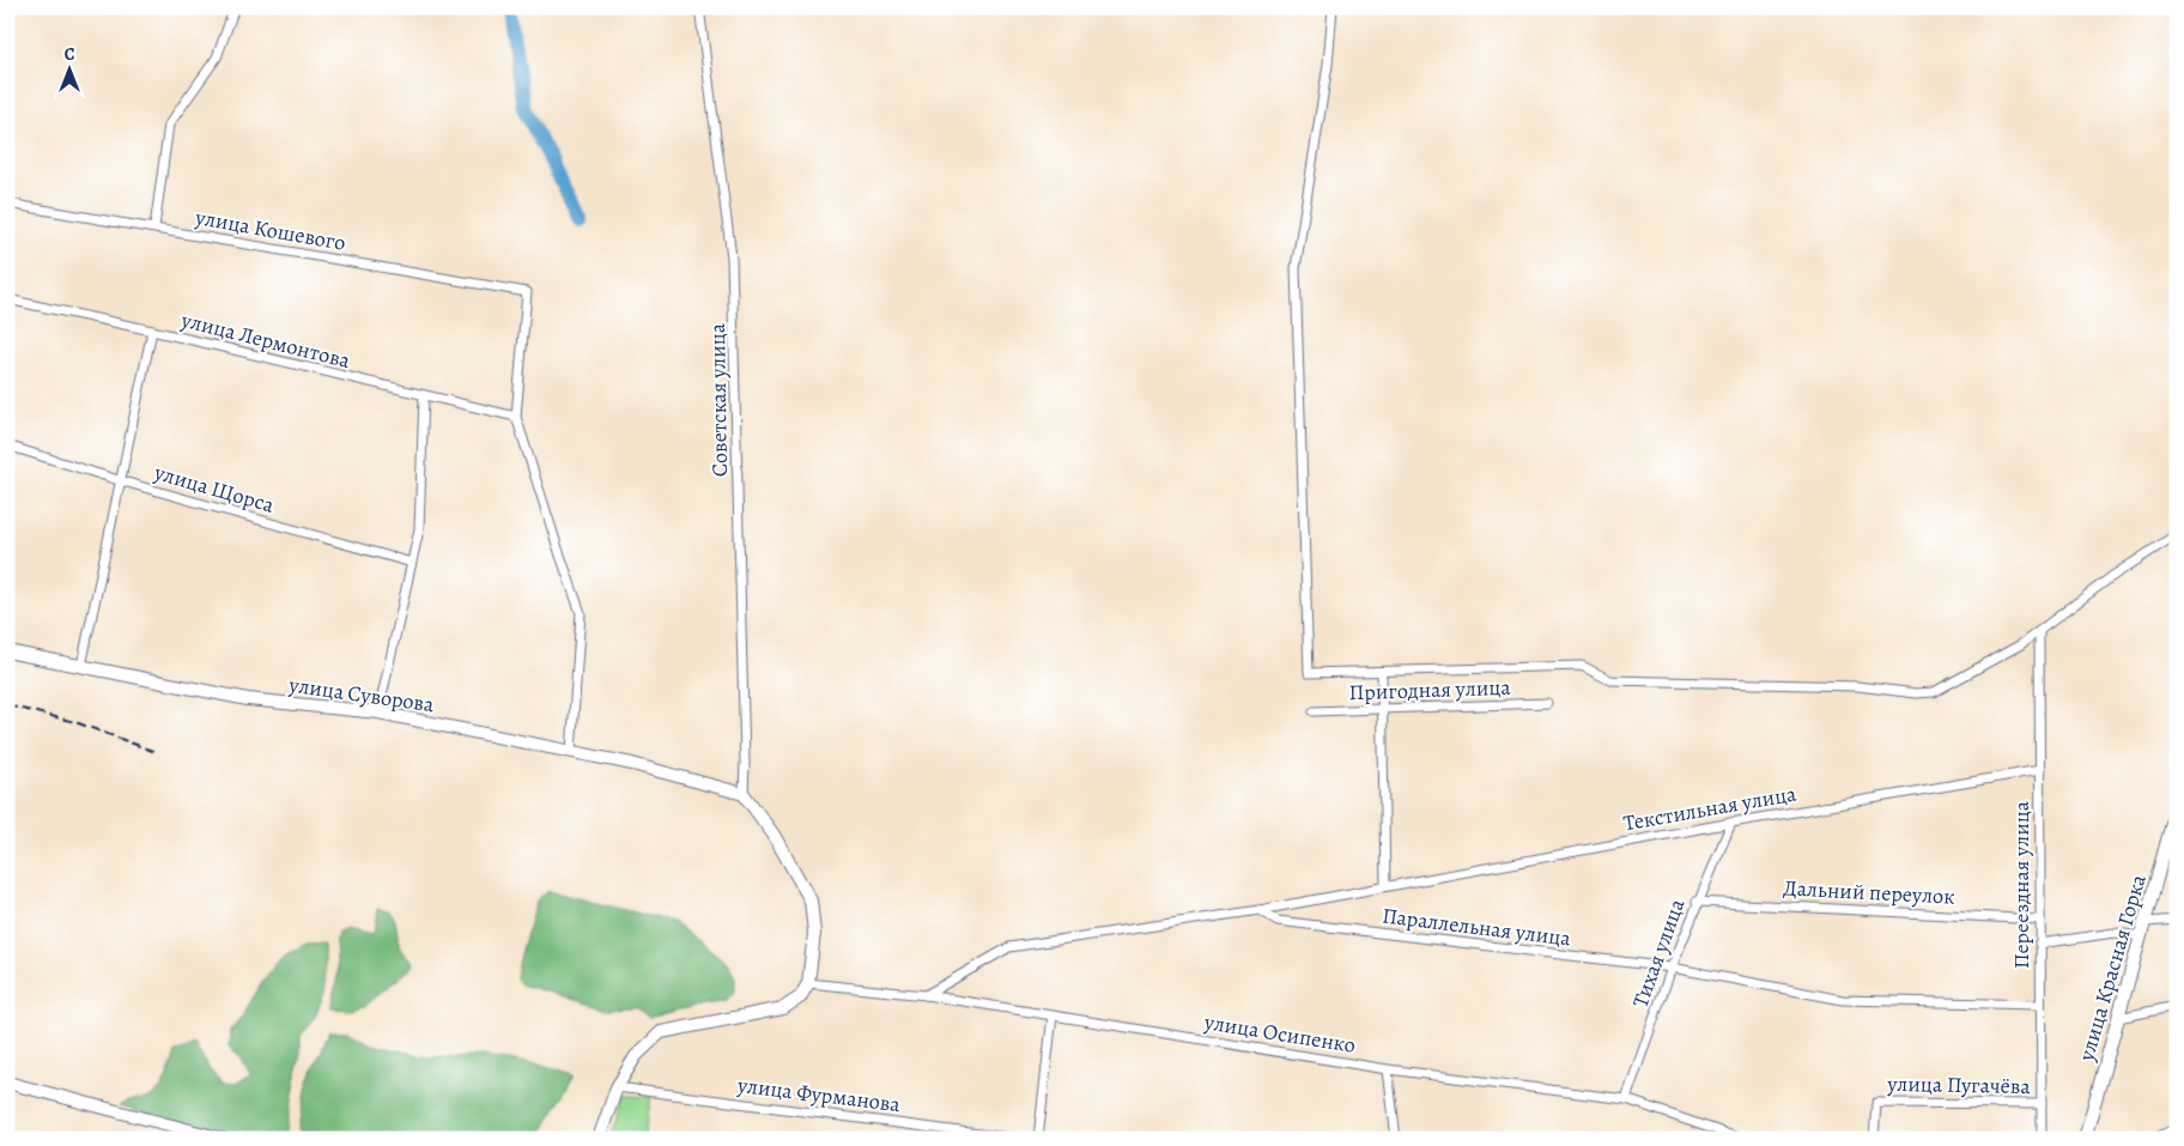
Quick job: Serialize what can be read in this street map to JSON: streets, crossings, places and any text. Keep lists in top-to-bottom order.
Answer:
{
  "streets": {
    "street": [
      "улица Кошевого",
      "улица Лермонтова",
      "Советская улица",
      "улица Щорса",
      "Пригодная улица",
      "улица Суворова",
      "Текстильная улица",
      "Переездная улица",
      "Дальний переулок",
      "Параллельная улица",
      "Тихая улица",
      "улица Красная Горка",
      "улица Осипенко",
      "улица Пугачёва",
      "улица Фурманова"
    ]
  },
  "crossings": [
    ["улица Кошевого", "улица Лермонтова"],
    ["Советская улица", "улица Суворова"],
    ["Текстильная улица", "Переездная улица"],
    ["Текстильная улица", "Параллельная улица"],
    ["Текстильная улица", "Тихая улица"],
    ["Переездная улица", "Дальний переулок"],
    ["Переездная улица", "Параллельная улица"],
    ["Переездная улица", "улица Пугачёва"],
    ["Дальний переулок", "Тихая улица"],
    ["Параллельная улица", "Тихая улица"],
    ["Тихая улица", "улица Осипенко"]
  ],
  "north": "top"
}
